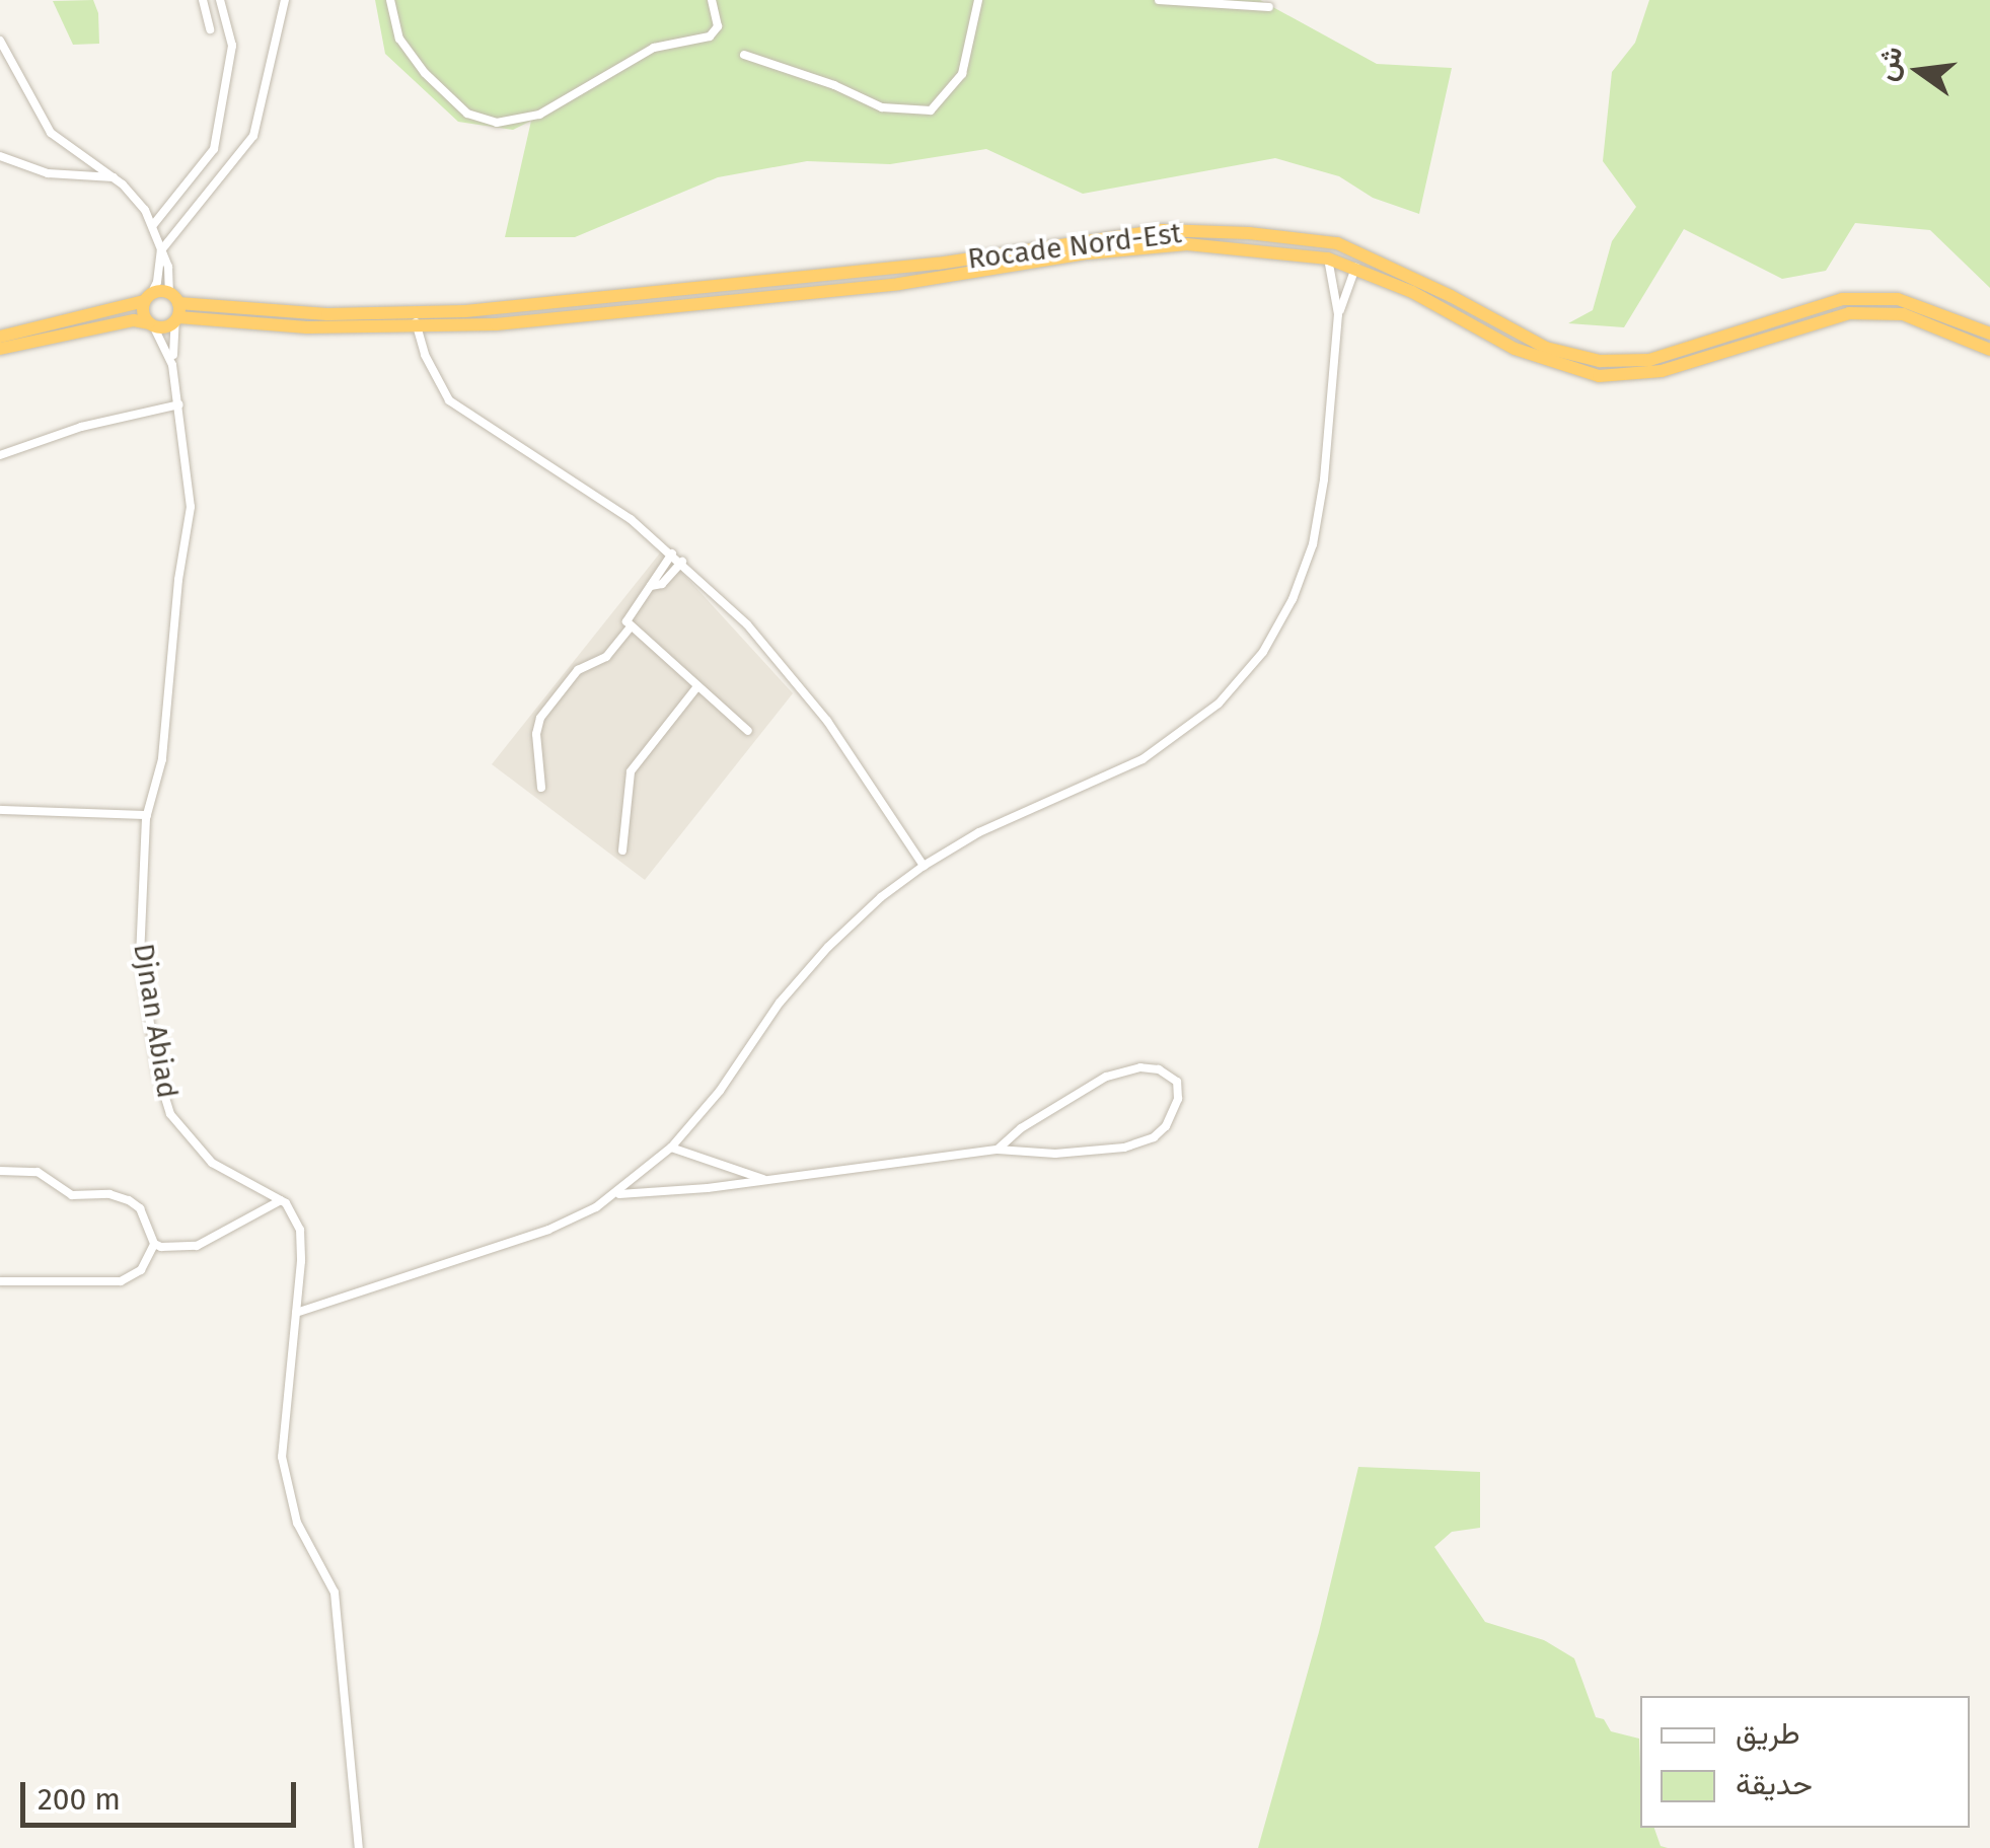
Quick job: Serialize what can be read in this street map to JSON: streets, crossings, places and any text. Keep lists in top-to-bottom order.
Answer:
{
  "streets": {
    "highway": ["Rocade Nord-Est"],
    "street": ["Djnan Abiad"]
  },
  "legend": ["طريق", "حديقة"],
  "scale_bar": "200 m",
  "north": "left"
}
